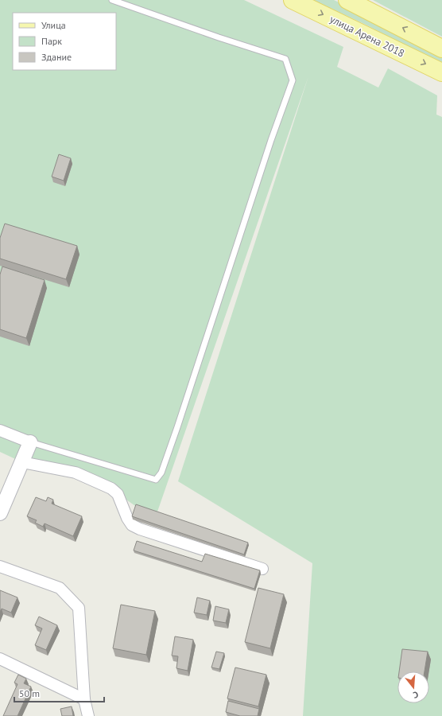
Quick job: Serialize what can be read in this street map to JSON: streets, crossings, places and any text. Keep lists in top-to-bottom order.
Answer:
{
  "streets": {
    "main road": ["улица Арена 2018"]
  },
  "legend": ["Улица", "Парк", "Здание"],
  "scale_bar": "50 m",
  "north": "bottom"
}
